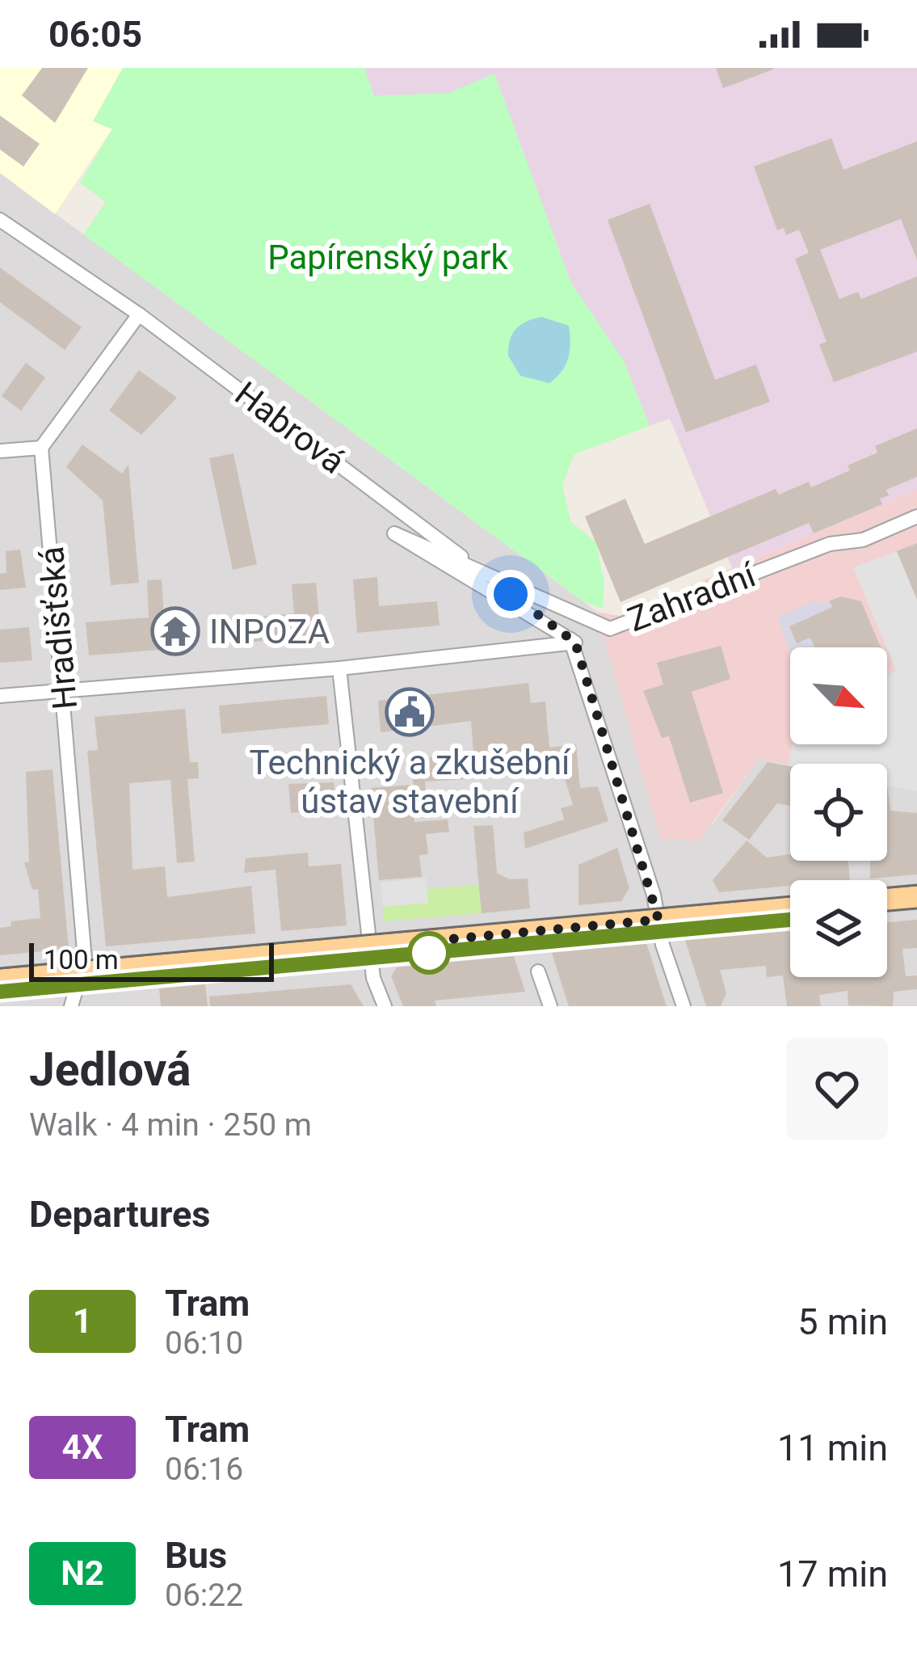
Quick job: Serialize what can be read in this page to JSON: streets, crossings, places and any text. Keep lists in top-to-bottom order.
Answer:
{
  "streets": {
    "street": ["Habrová", "Zahradní", "Hradišťská"]
  },
  "crossings": [
    ["Habrová", "Zahradní"]
  ],
  "parks": ["Papírenský park"],
  "places": {
    "temple": ["INPOZA"],
    "public building": ["Technický a zkušební ústav stavební"]
  },
  "lines": ["tram line 1"],
  "scale_bar": "100 m",
  "north": "bottom right",
  "page": {
    "status": "06:05",
    "scale": "100 m",
    "heading": [
      ["Jedlová", "Walk · 4 min · 250 m"],
      "Departures"
    ],
    "list": [
      {
        "mark": "1",
        "name": "Tram",
        "note": "06:10",
        "value": "5 min"
      },
      {
        "mark": "4X",
        "name": "Tram",
        "note": "06:16",
        "value": "11 min"
      },
      {
        "mark": "N2",
        "name": "Bus",
        "note": "06:22",
        "value": "17 min"
      }
    ]
  }
}
